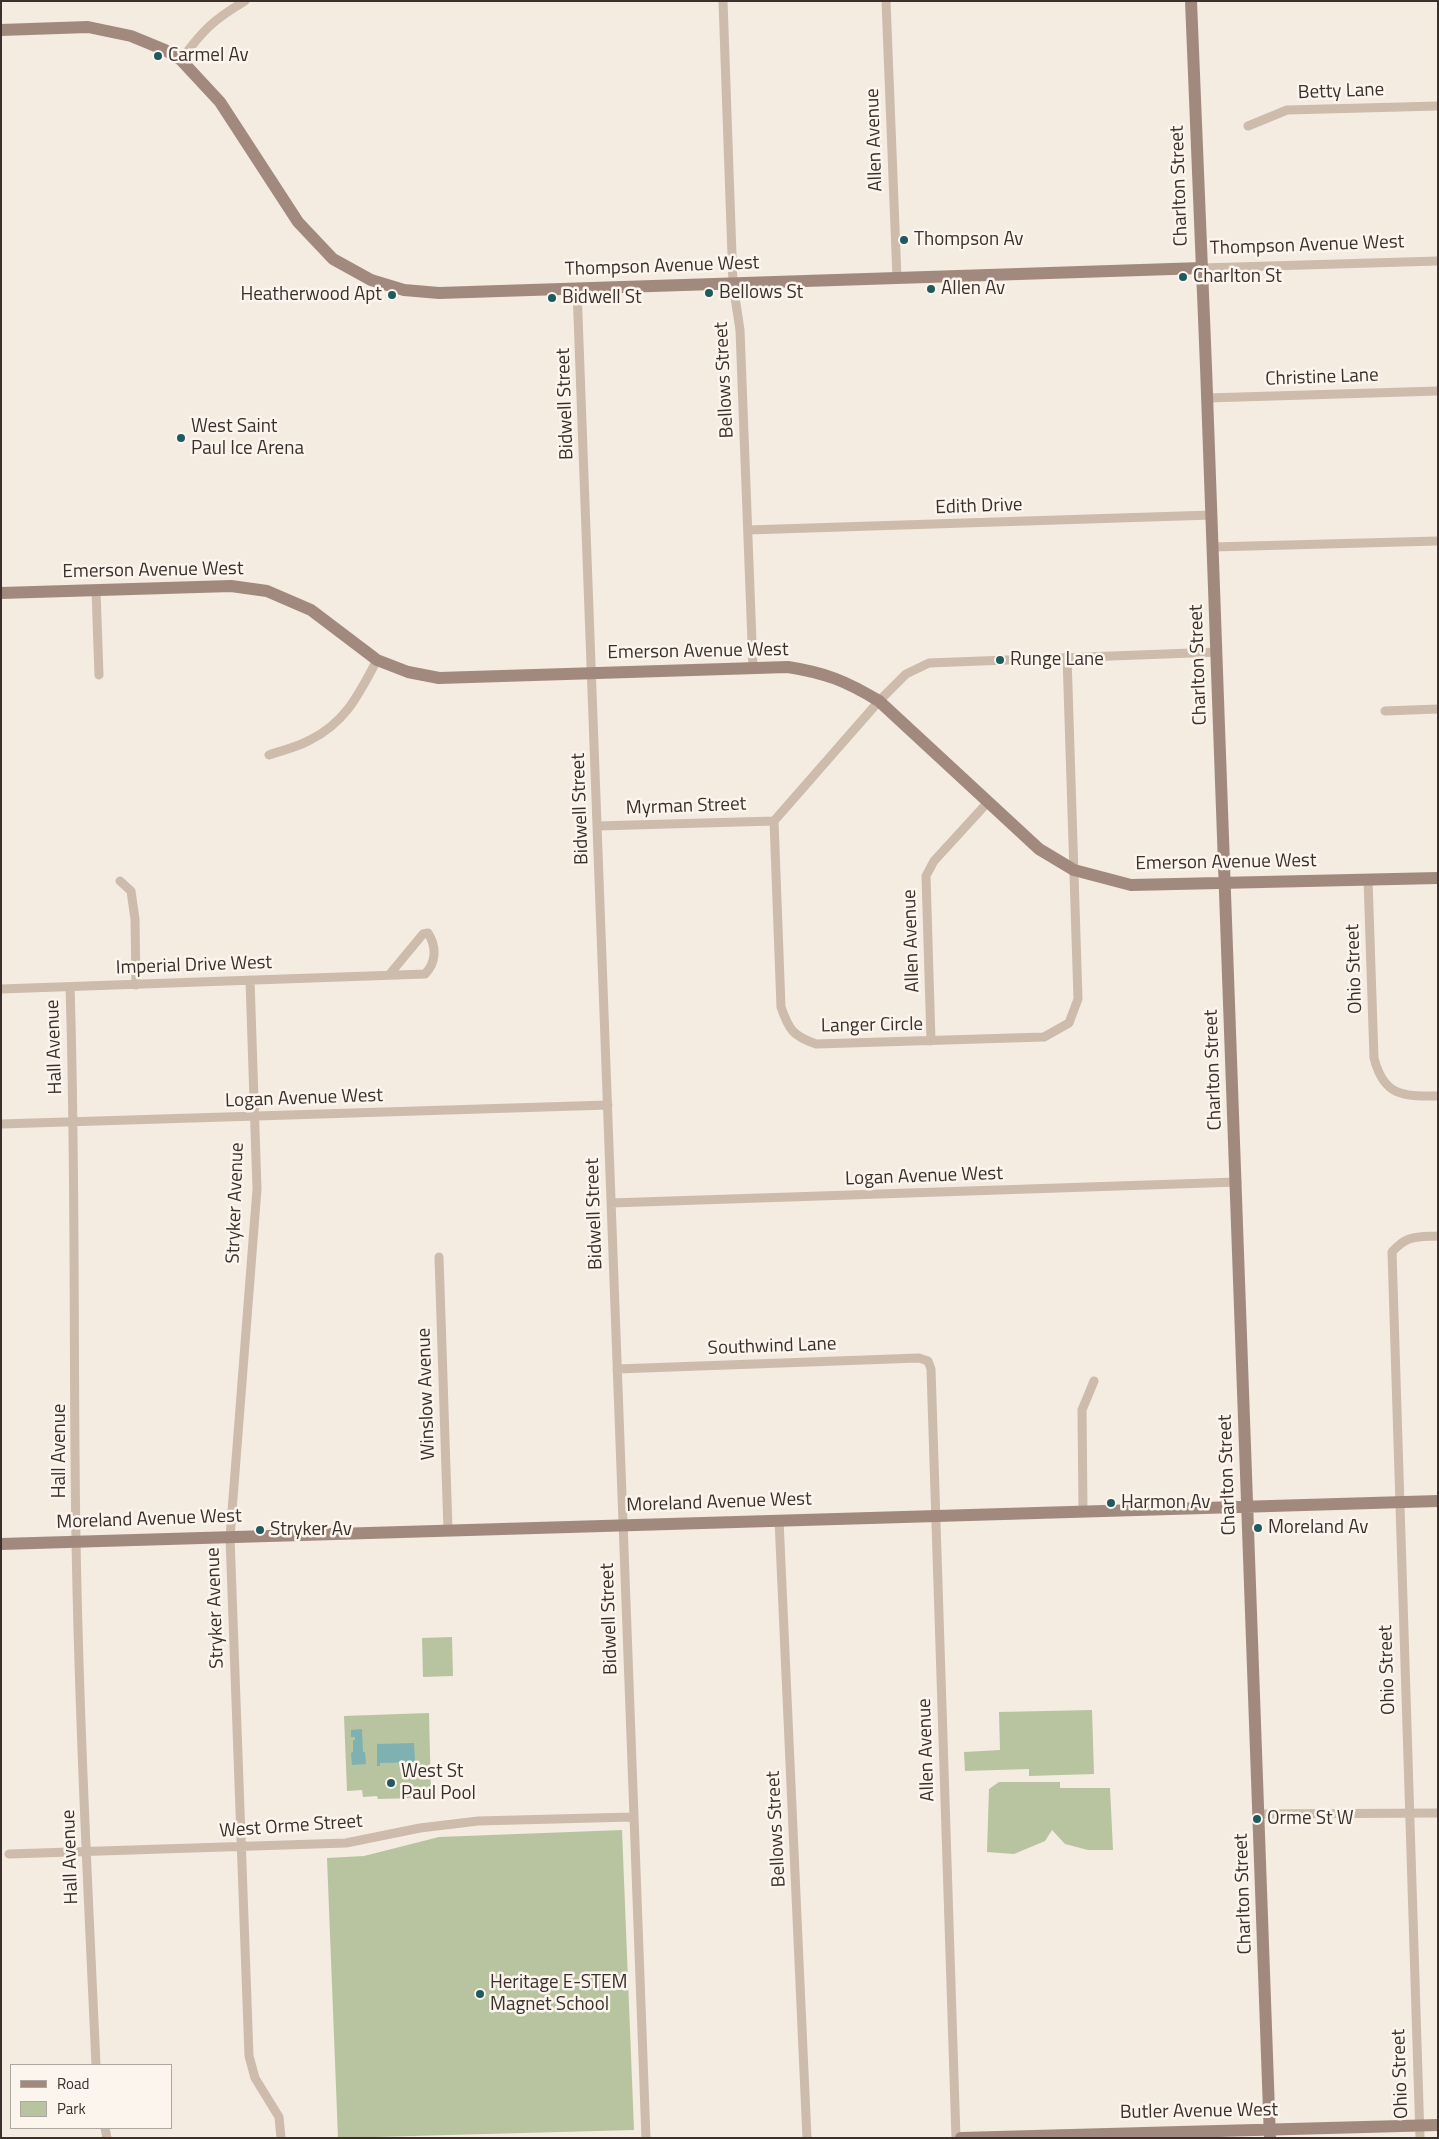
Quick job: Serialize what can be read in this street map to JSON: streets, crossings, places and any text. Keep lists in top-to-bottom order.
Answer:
{
  "streets": {
    "street": [
      "Betty Lane",
      "Allen Avenue",
      "Charlton Street",
      "Thompson Avenue West",
      "Christine Lane",
      "Bellows Street",
      "Bidwell Street",
      "Edith Drive",
      "Emerson Avenue West",
      "Myrman Street",
      "Imperial Drive West",
      "Ohio Street",
      "Langer Circle",
      "Hall Avenue",
      "Logan Avenue West",
      "Stryker Avenue",
      "Southwind Lane",
      "Winslow Avenue",
      "Moreland Avenue West",
      "West Orme Street",
      "Butler Avenue West"
    ]
  },
  "crossings": [
    ["Allen Avenue", "Thompson Avenue West"],
    ["Allen Avenue", "Emerson Avenue West"],
    ["Allen Avenue", "Langer Circle"],
    ["Allen Avenue", "Southwind Lane"],
    ["Allen Avenue", "Moreland Avenue West"],
    ["Charlton Street", "Thompson Avenue West"],
    ["Charlton Street", "Christine Lane"],
    ["Charlton Street", "Edith Drive"],
    ["Charlton Street", "Emerson Avenue West"],
    ["Charlton Street", "Logan Avenue West"],
    ["Charlton Street", "Moreland Avenue West"],
    ["Charlton Street", "Butler Avenue West"],
    ["Thompson Avenue West", "Bellows Street"],
    ["Thompson Avenue West", "Bidwell Street"],
    ["Bellows Street", "Edith Drive"],
    ["Bellows Street", "Emerson Avenue West"],
    ["Bellows Street", "Moreland Avenue West"],
    ["Bidwell Street", "Emerson Avenue West"],
    ["Bidwell Street", "Myrman Street"],
    ["Bidwell Street", "Logan Avenue West"],
    ["Bidwell Street", "Southwind Lane"],
    ["Bidwell Street", "Moreland Avenue West"],
    ["Bidwell Street", "West Orme Street"],
    ["Emerson Avenue West", "Ohio Street"],
    ["Emerson Avenue West", "Langer Circle"],
    ["Myrman Street", "Langer Circle"],
    ["Imperial Drive West", "Hall Avenue"],
    ["Imperial Drive West", "Stryker Avenue"],
    ["Ohio Street", "Moreland Avenue West"],
    ["Ohio Street", "Butler Avenue West"],
    ["Hall Avenue", "Logan Avenue West"],
    ["Hall Avenue", "Moreland Avenue West"],
    ["Hall Avenue", "West Orme Street"],
    ["Logan Avenue West", "Stryker Avenue"],
    ["Stryker Avenue", "Moreland Avenue West"],
    ["Stryker Avenue", "West Orme Street"],
    ["Winslow Avenue", "Moreland Avenue West"]
  ],
  "places": [
    "Carmel Av",
    "Thompson Av",
    "Charlton St",
    "Allen Av",
    "Bellows St",
    "Heatherwood Apt",
    "Bidwell St",
    "West Saint Paul Ice Arena",
    "Runge Lane",
    "Harmon Av",
    "Moreland Av",
    "Stryker Av",
    "West St Paul Pool",
    "Orme St W",
    "Heritage E-STEM Magnet School"
  ],
  "legend": ["Road", "Park"]
}
